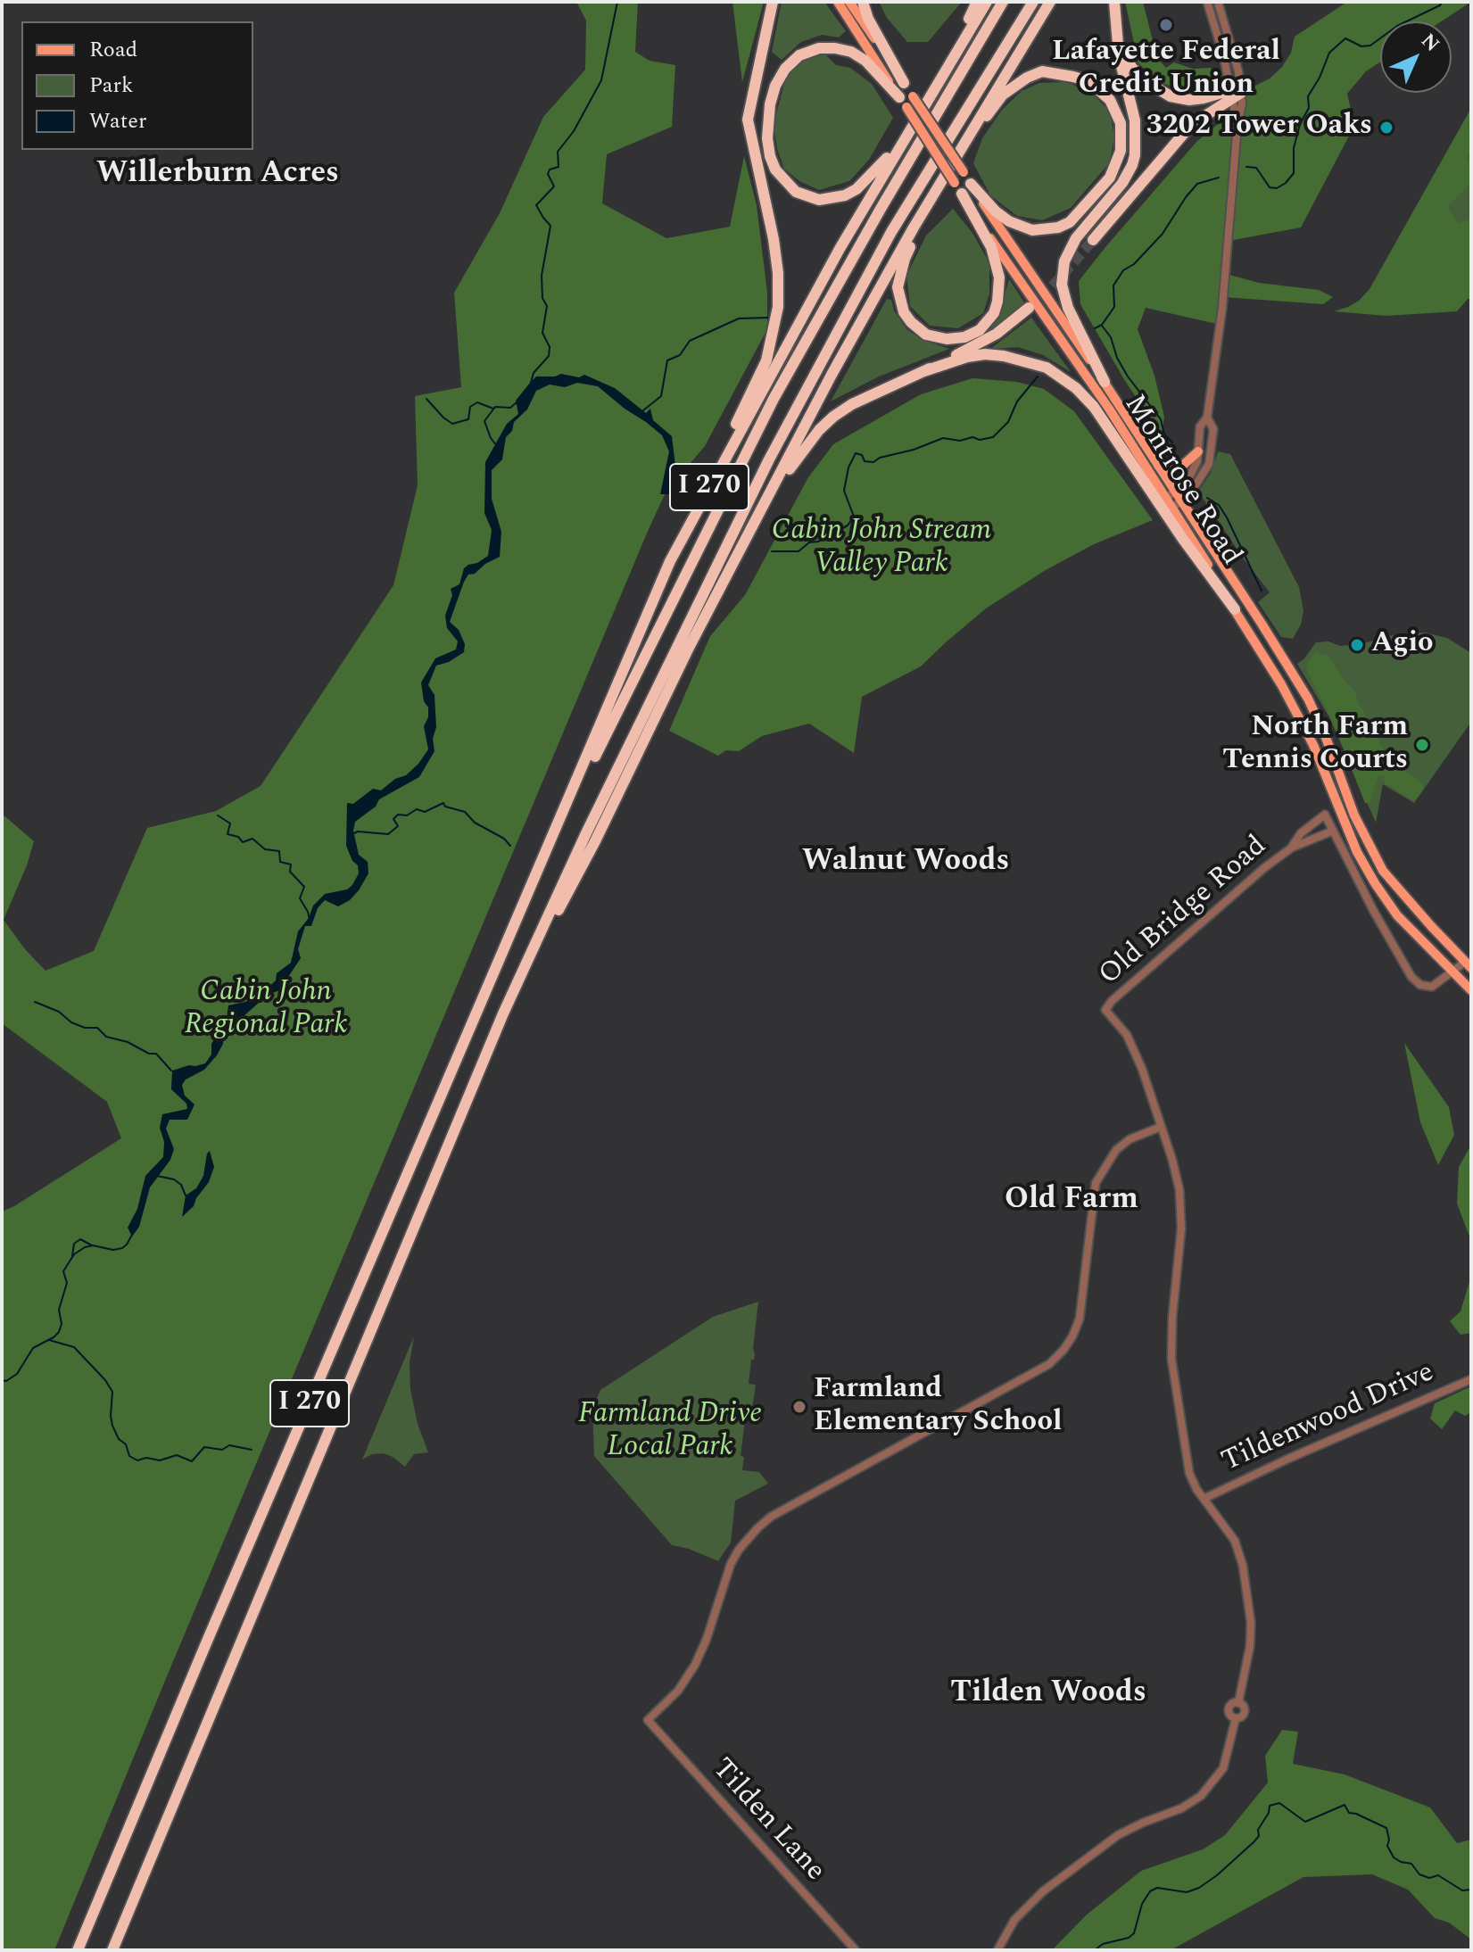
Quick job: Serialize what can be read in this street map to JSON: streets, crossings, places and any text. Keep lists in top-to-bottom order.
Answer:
{
  "streets": {
    "highway": ["I 270"],
    "main road": ["Montrose Road"],
    "street": ["Old Bridge Road", "Tildenwood Drive", "Tilden Lane"]
  },
  "crossings": [
    ["Old Bridge Road", "Tilden Lane"]
  ],
  "districts": [
    "Willerburn Acres",
    "Walnut Woods",
    "Old Farm",
    "Tilden Woods"
  ],
  "parks": ["Cabin John Stream Valley Park", "Cabin John Regional Park", "Farmland Drive Local Park"],
  "places": [
    "Lafayette Federal Credit Union",
    "3202 Tower Oaks",
    "Agio",
    "North Farm Tennis Courts",
    "Farmland Elementary School"
  ],
  "legend": ["Road", "Park", "Water"],
  "north": "top right"
}
